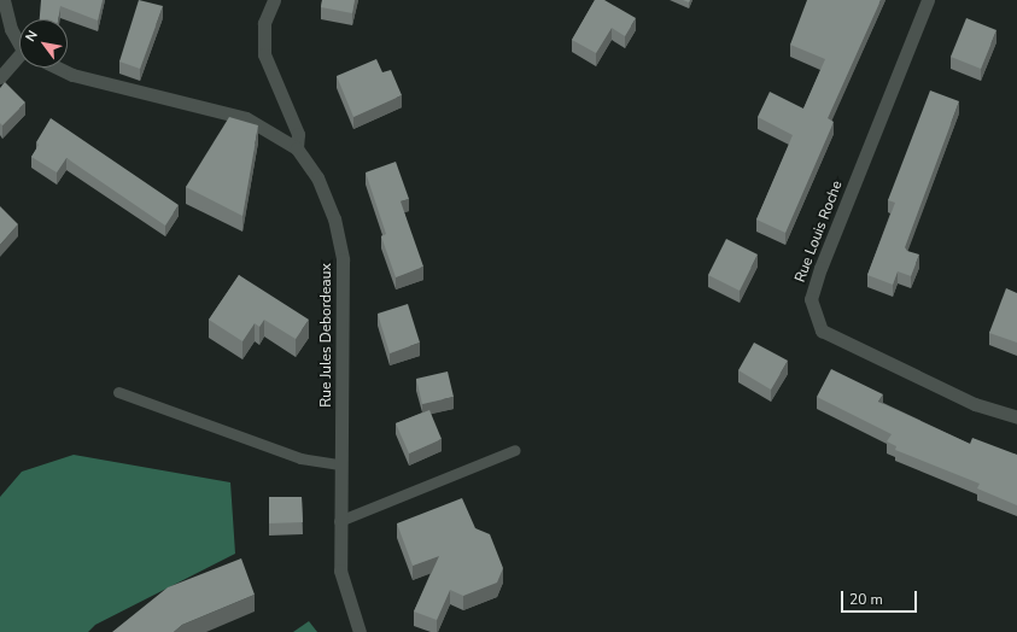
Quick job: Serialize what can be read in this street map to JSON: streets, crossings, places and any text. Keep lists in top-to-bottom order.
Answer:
{
  "streets": {
    "street": ["Rue Louis Roche", "Rue Jules Debordeaux"]
  },
  "scale_bar": "20 m",
  "north": "top left"
}
